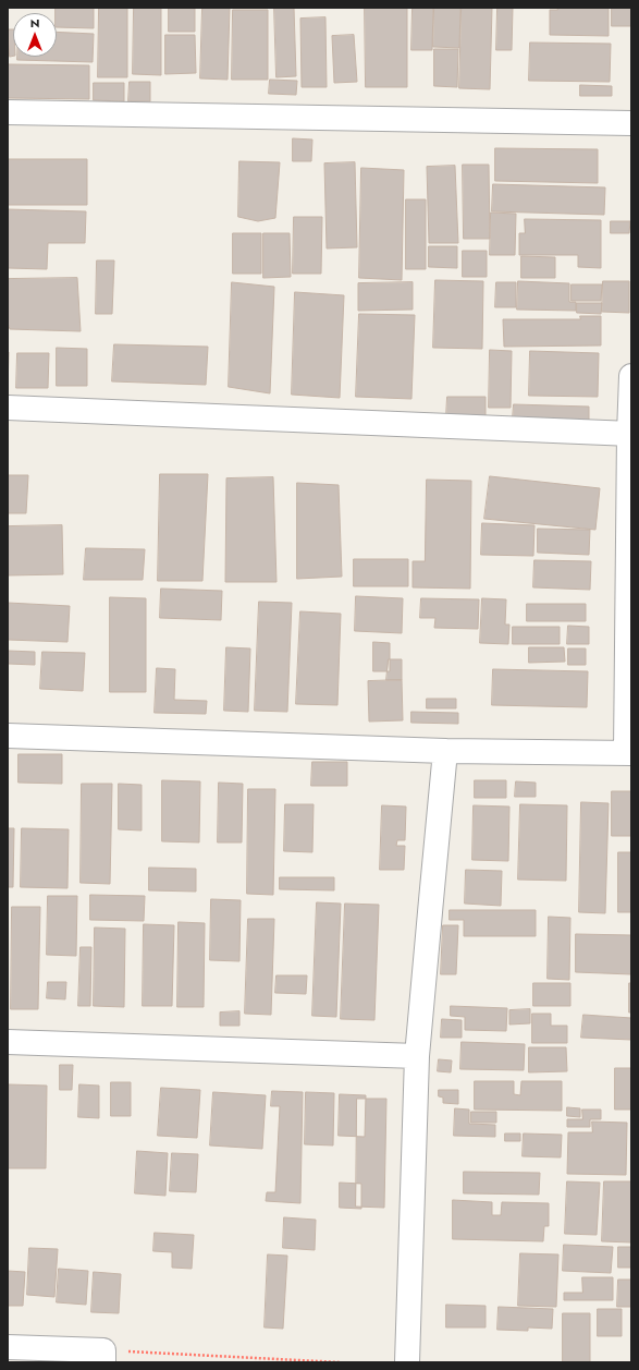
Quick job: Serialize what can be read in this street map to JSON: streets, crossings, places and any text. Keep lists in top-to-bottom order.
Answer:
{
  "north": "top"
}
